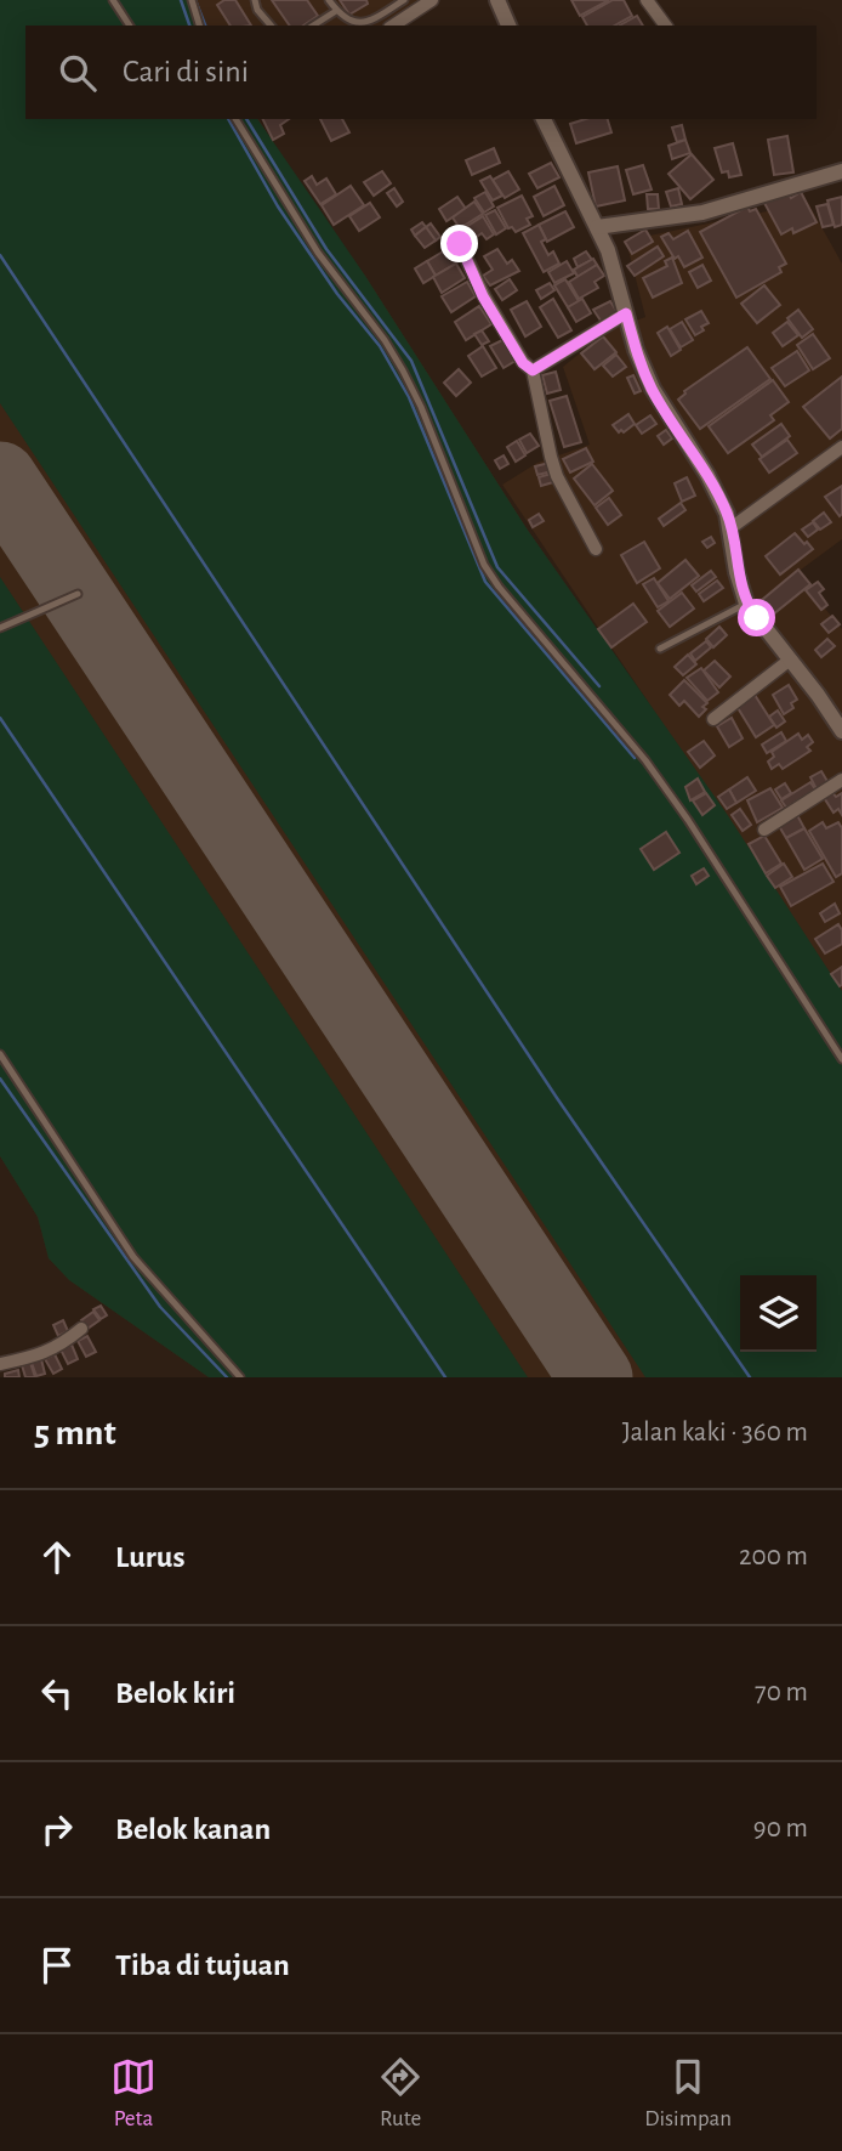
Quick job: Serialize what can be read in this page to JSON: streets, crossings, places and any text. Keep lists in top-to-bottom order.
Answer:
{
  "page": {
    "search": "Cari di sini",
    "heading": ["5 mnt", "Jalan kaki · 360 m"],
    "list": [
      ["Lurus", "200 m"],
      ["Belok kiri", "70 m"],
      ["Belok kanan", "90 m"],
      "Tiba di tujuan"
    ],
    "nav": ["Peta", "Rute", "Disimpan"]
  }
}
